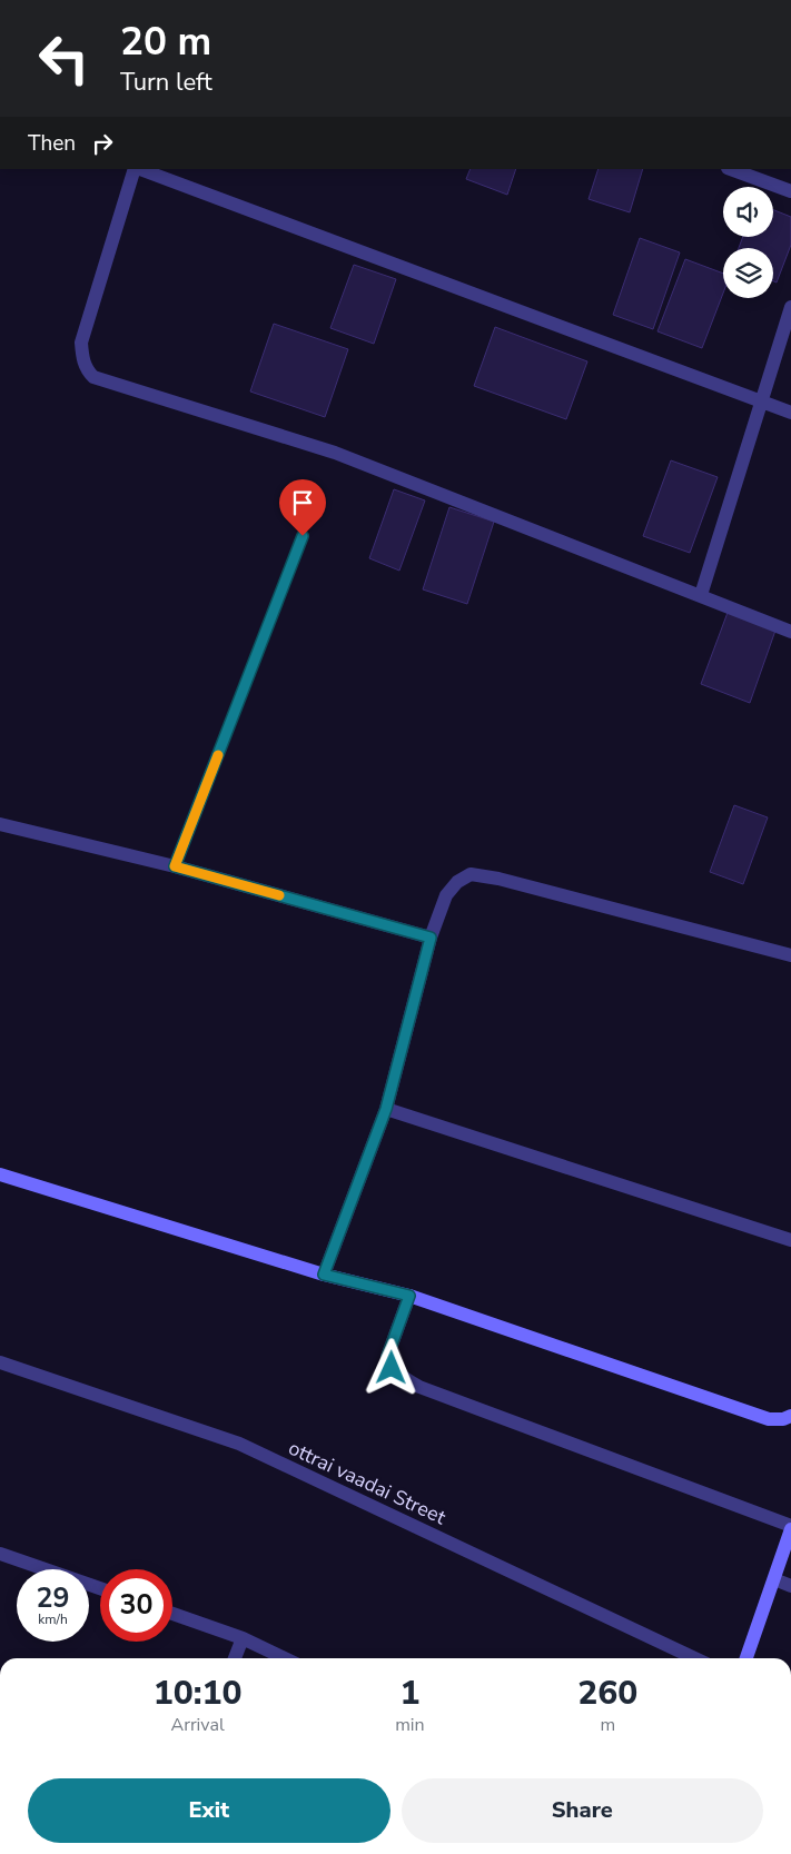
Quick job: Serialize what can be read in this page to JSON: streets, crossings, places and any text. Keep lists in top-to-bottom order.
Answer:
{
  "streets": {
    "street": ["ottrai vaadai Street"]
  },
  "page": {
    "turn": ["20 m", "Turn left"],
    "then": "Then",
    "speed": "29 km/h",
    "limit": "30",
    "eta": [
      "10:10",
      "Arrival",
      "1",
      "min",
      "260",
      "m"
    ],
    "buttons": ["Exit", "Share"]
  }
}
